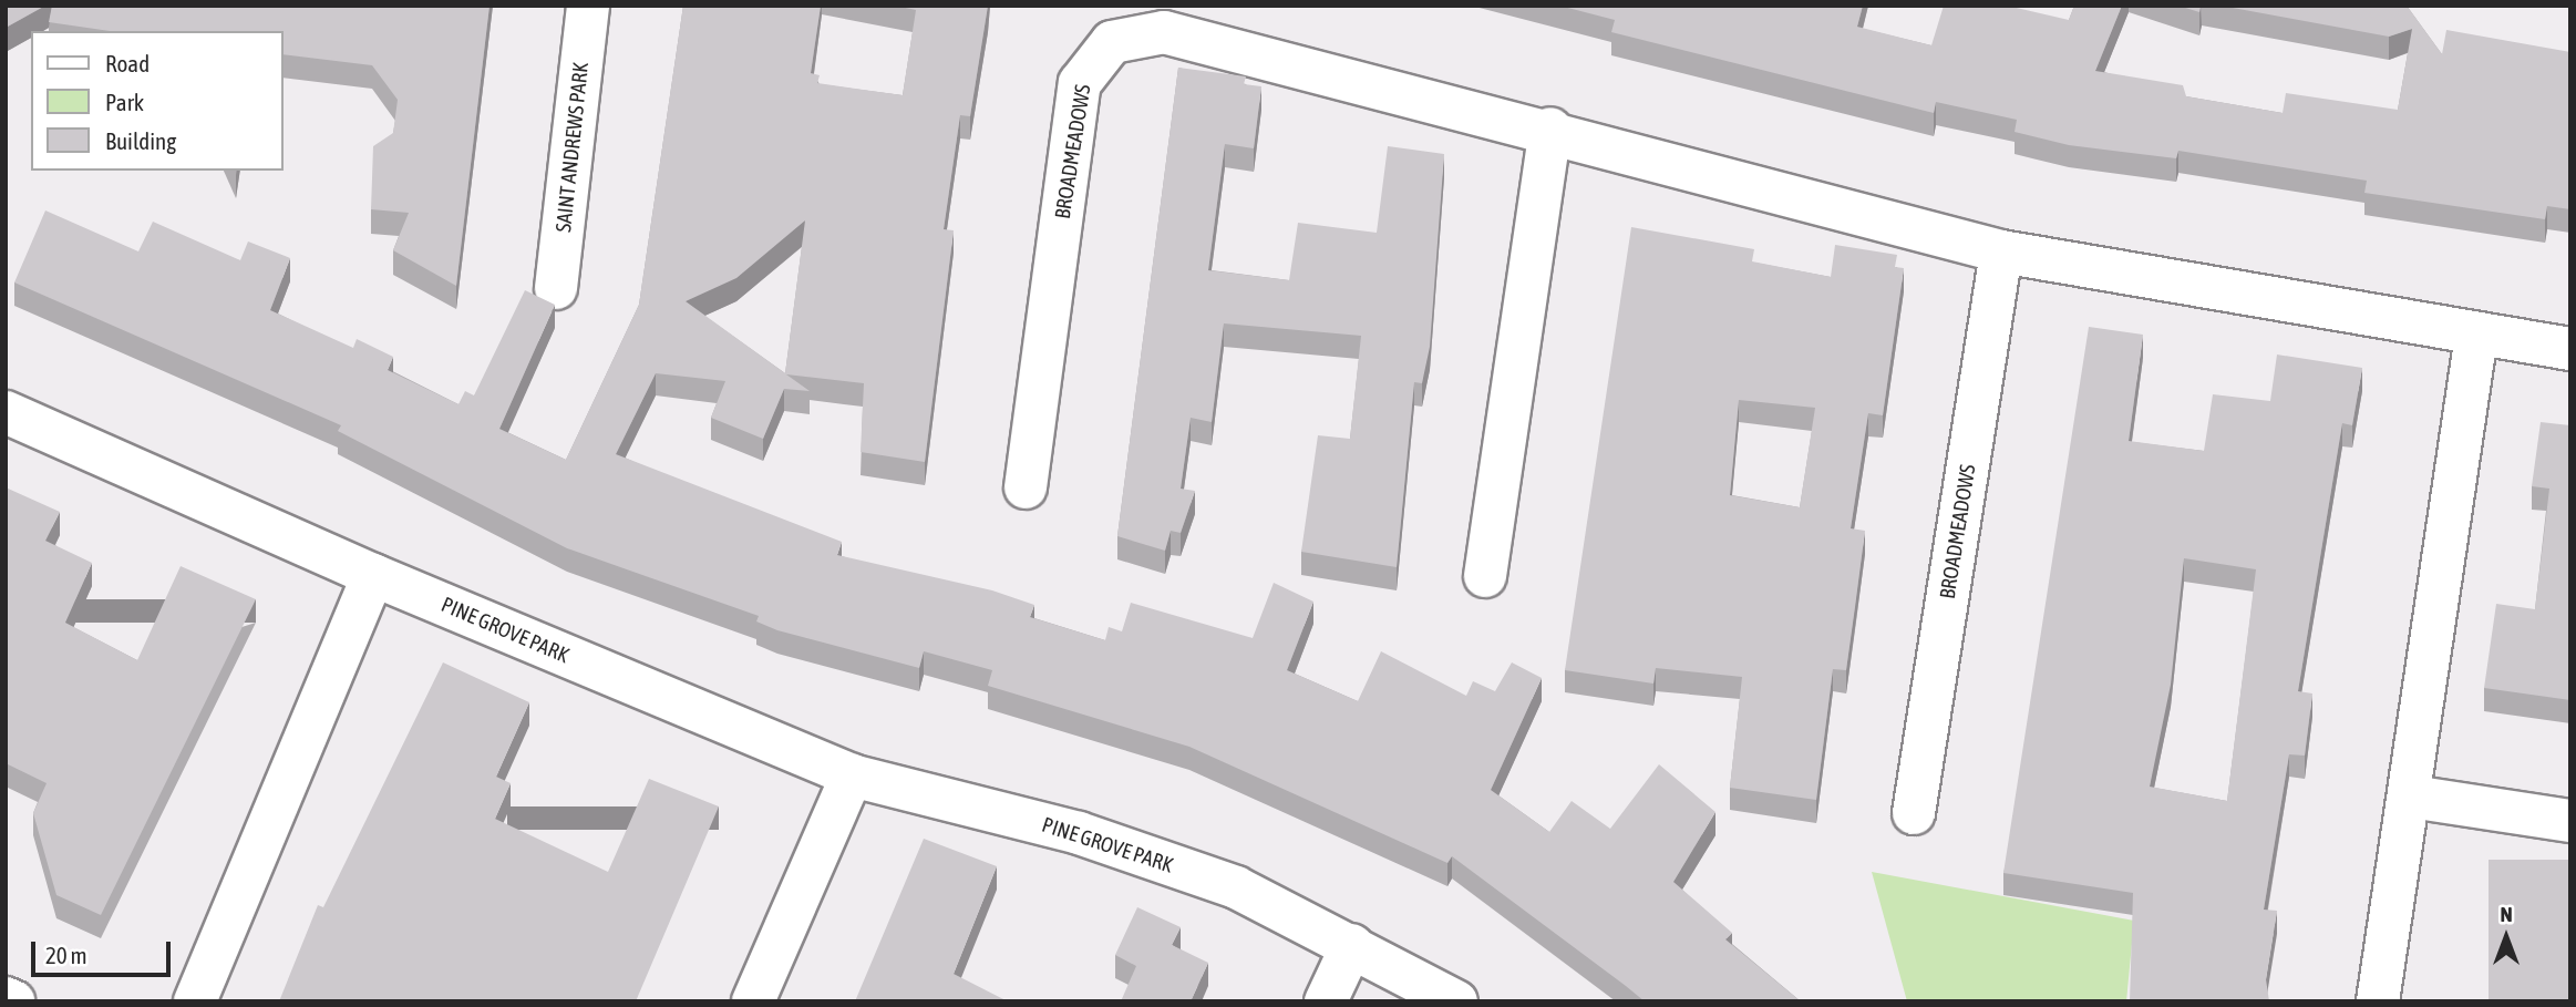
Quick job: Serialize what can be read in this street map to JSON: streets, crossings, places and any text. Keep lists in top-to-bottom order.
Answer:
{
  "streets": {
    "street": ["SAINT ANDREWS PARK", "BROADMEADOWS", "PINE GROVE PARK"]
  },
  "legend": ["Road", "Park", "Building"],
  "scale_bar": "20 m",
  "north": "top"
}
